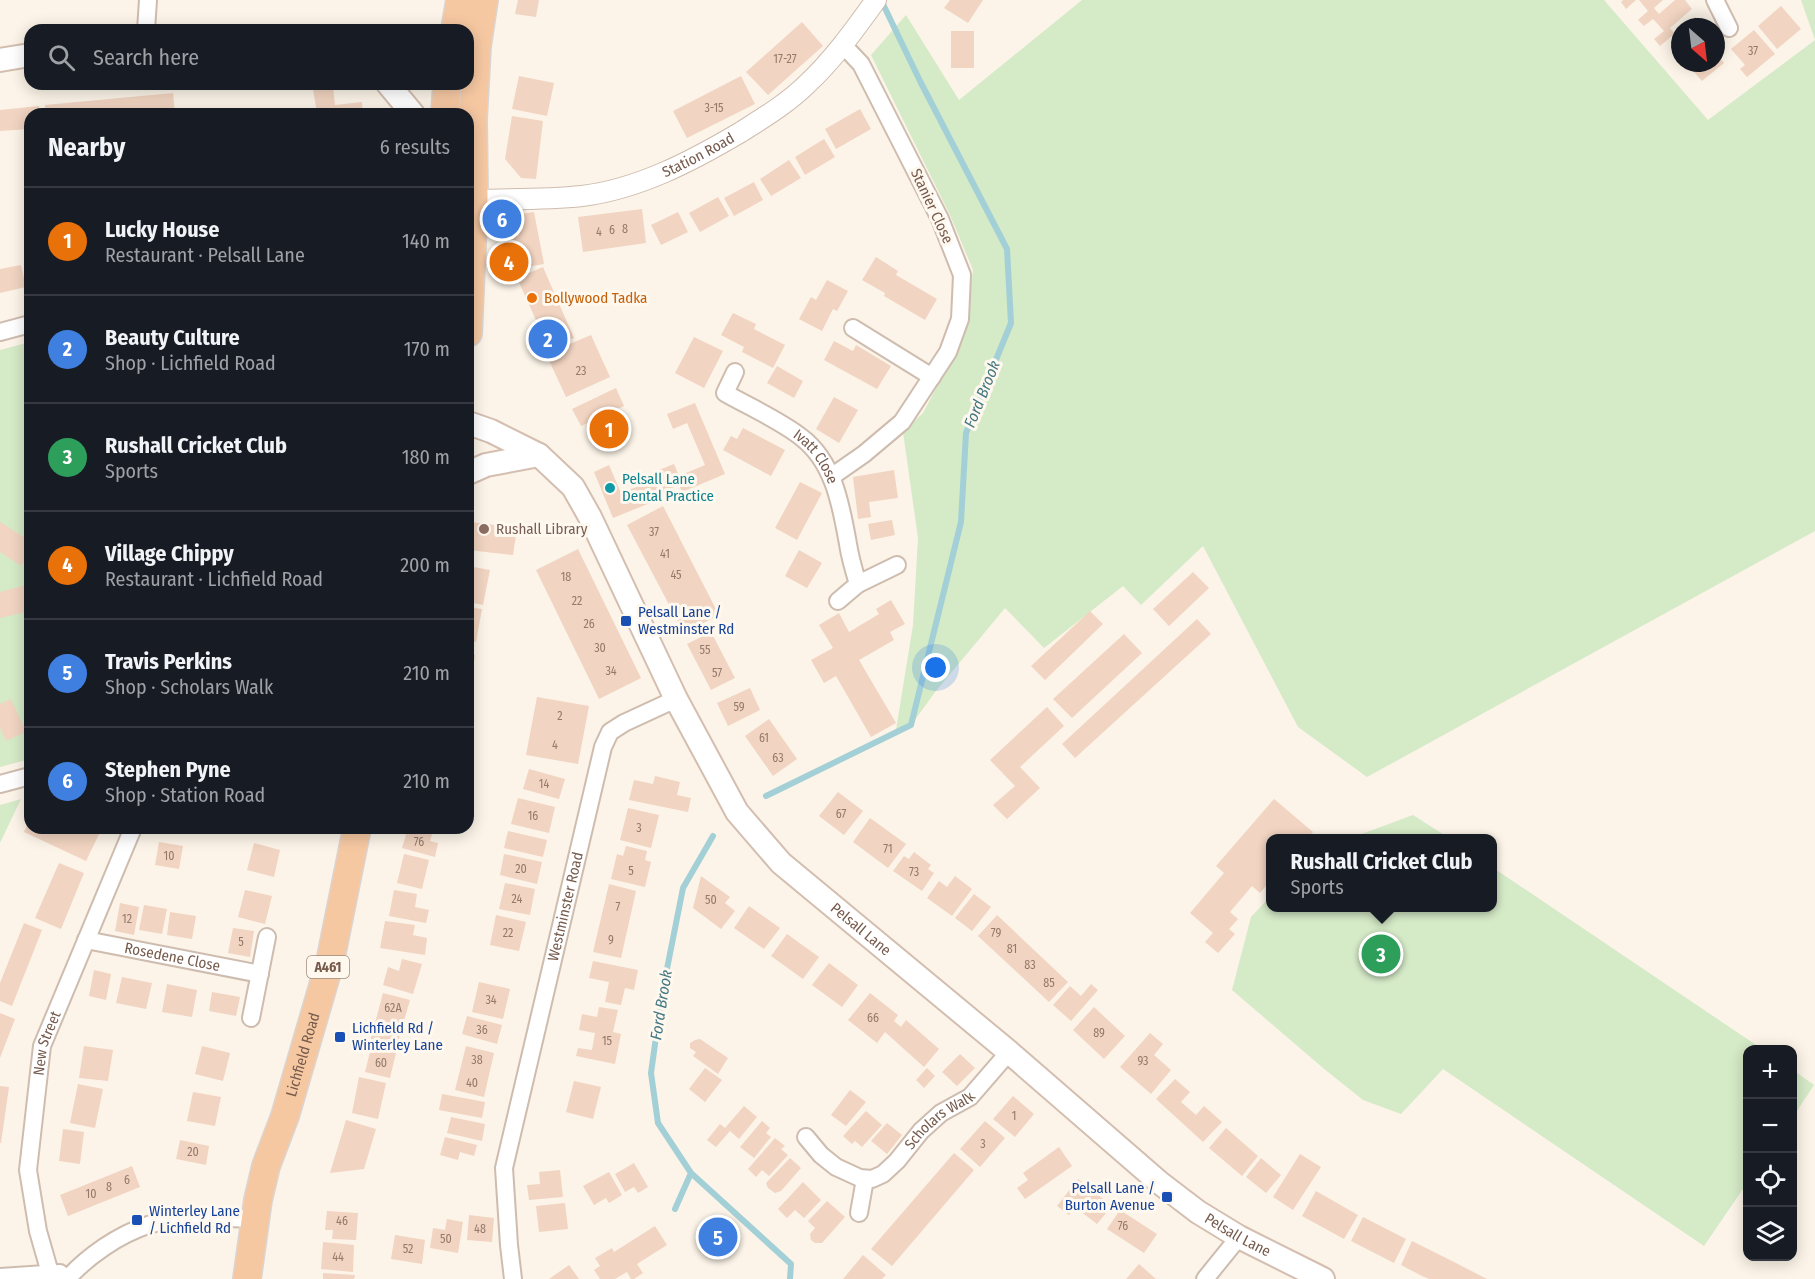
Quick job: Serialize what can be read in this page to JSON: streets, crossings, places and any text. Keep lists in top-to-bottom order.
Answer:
{
  "streets": {
    "highway": ["A461", "Lichfield Road"],
    "main road": ["Pelsall Lane"],
    "street": [
      "Station Road",
      "Stanier Close",
      "Ivatt Close",
      "Westminster Road",
      "Rosedene Close",
      "New Street",
      "Scholars Walk"
    ]
  },
  "crossings": [
    ["Station Road", "Stanier Close"],
    ["Stanier Close", "Ivatt Close"],
    ["Westminster Road", "Pelsall Lane"],
    ["Pelsall Lane", "Scholars Walk"],
    ["Rosedene Close", "New Street"]
  ],
  "water": ["Ford Brook"],
  "places": {
    "other": ["Bollywood Tadka", "Pelsall Lane Dental Practice", "Rushall Library"],
    "transit": [
      "Pelsall Lane / Westminster Rd",
      "Lichfield Rd / Winterley Lane",
      "Pelsall Lane / Burton Avenue",
      "Winterley Lane / Lichfield Rd"
    ]
  },
  "house_numbers": [
    "37",
    "17-27",
    "3-15",
    "8",
    "6",
    "4",
    "23",
    "37",
    "41",
    "45",
    "18",
    "22",
    "26",
    "30",
    "55",
    "34",
    "57",
    "59",
    "2",
    "61",
    "4",
    "63",
    "14",
    "67",
    "16",
    "3",
    "76",
    "71",
    "10",
    "20",
    "5",
    "73",
    "24",
    "50",
    "7",
    "12",
    "22",
    "79",
    "9",
    "5",
    "81",
    "83",
    "85",
    "34",
    "62A",
    "66",
    "36",
    "89",
    "15",
    "38",
    "93",
    "60",
    "40",
    "1",
    "3",
    "20",
    "6",
    "8",
    "10",
    "46",
    "76",
    "48",
    "50",
    "52",
    "44"
  ],
  "north": "bottom right",
  "page": {
    "search": "Search here",
    "heading": ["Nearby", "6 results"],
    "list": [
      {
        "mark": "1",
        "name": "Lucky House",
        "note": "Restaurant · Pelsall Lane",
        "value": "140 m"
      },
      {
        "mark": "2",
        "name": "Beauty Culture",
        "note": "Shop · Lichfield Road",
        "value": "170 m"
      },
      {
        "mark": "3",
        "name": "Rushall Cricket Club",
        "note": "Sports",
        "value": "180 m"
      },
      {
        "mark": "4",
        "name": "Village Chippy",
        "note": "Restaurant · Lichfield Road",
        "value": "200 m"
      },
      {
        "mark": "5",
        "name": "Travis Perkins",
        "note": "Shop · Scholars Walk",
        "value": "210 m"
      },
      {
        "mark": "6",
        "name": "Stephen Pyne",
        "note": "Shop · Station Road",
        "value": "210 m"
      }
    ],
    "pins": [
      "6",
      "4",
      "2",
      "1",
      "3",
      "5"
    ],
    "popup": ["Rushall Cricket Club", "Sports"],
    "map_buttons": ["+", "−"]
  }
}
